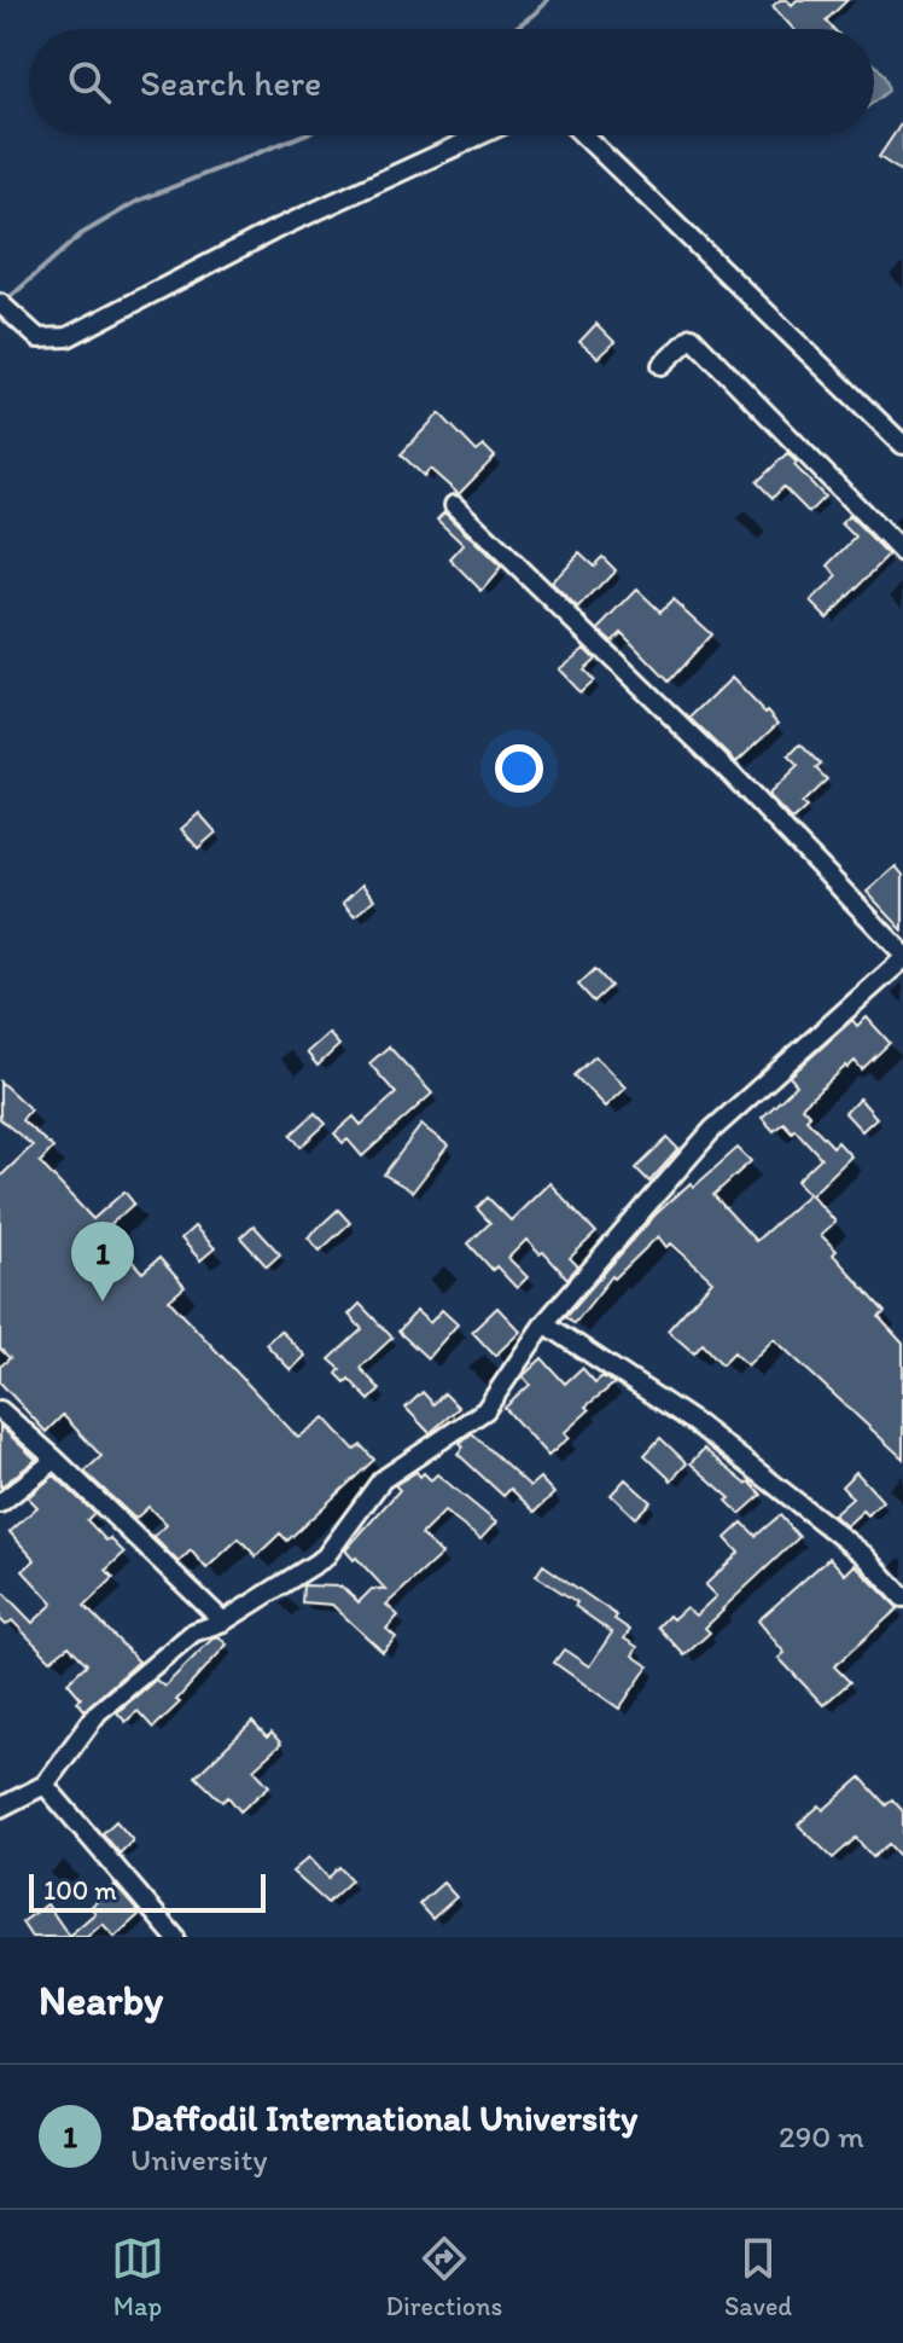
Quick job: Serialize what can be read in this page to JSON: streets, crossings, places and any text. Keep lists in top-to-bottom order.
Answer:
{
  "scale_bar": "100 m",
  "page": {
    "search": "Search here",
    "pins": "1",
    "scale": "100 m",
    "heading": "Nearby",
    "list": [
      {
        "mark": "1",
        "name": "Daffodil International University",
        "note": "University",
        "value": "290 m"
      }
    ],
    "nav": ["Map", "Directions", "Saved"]
  }
}
